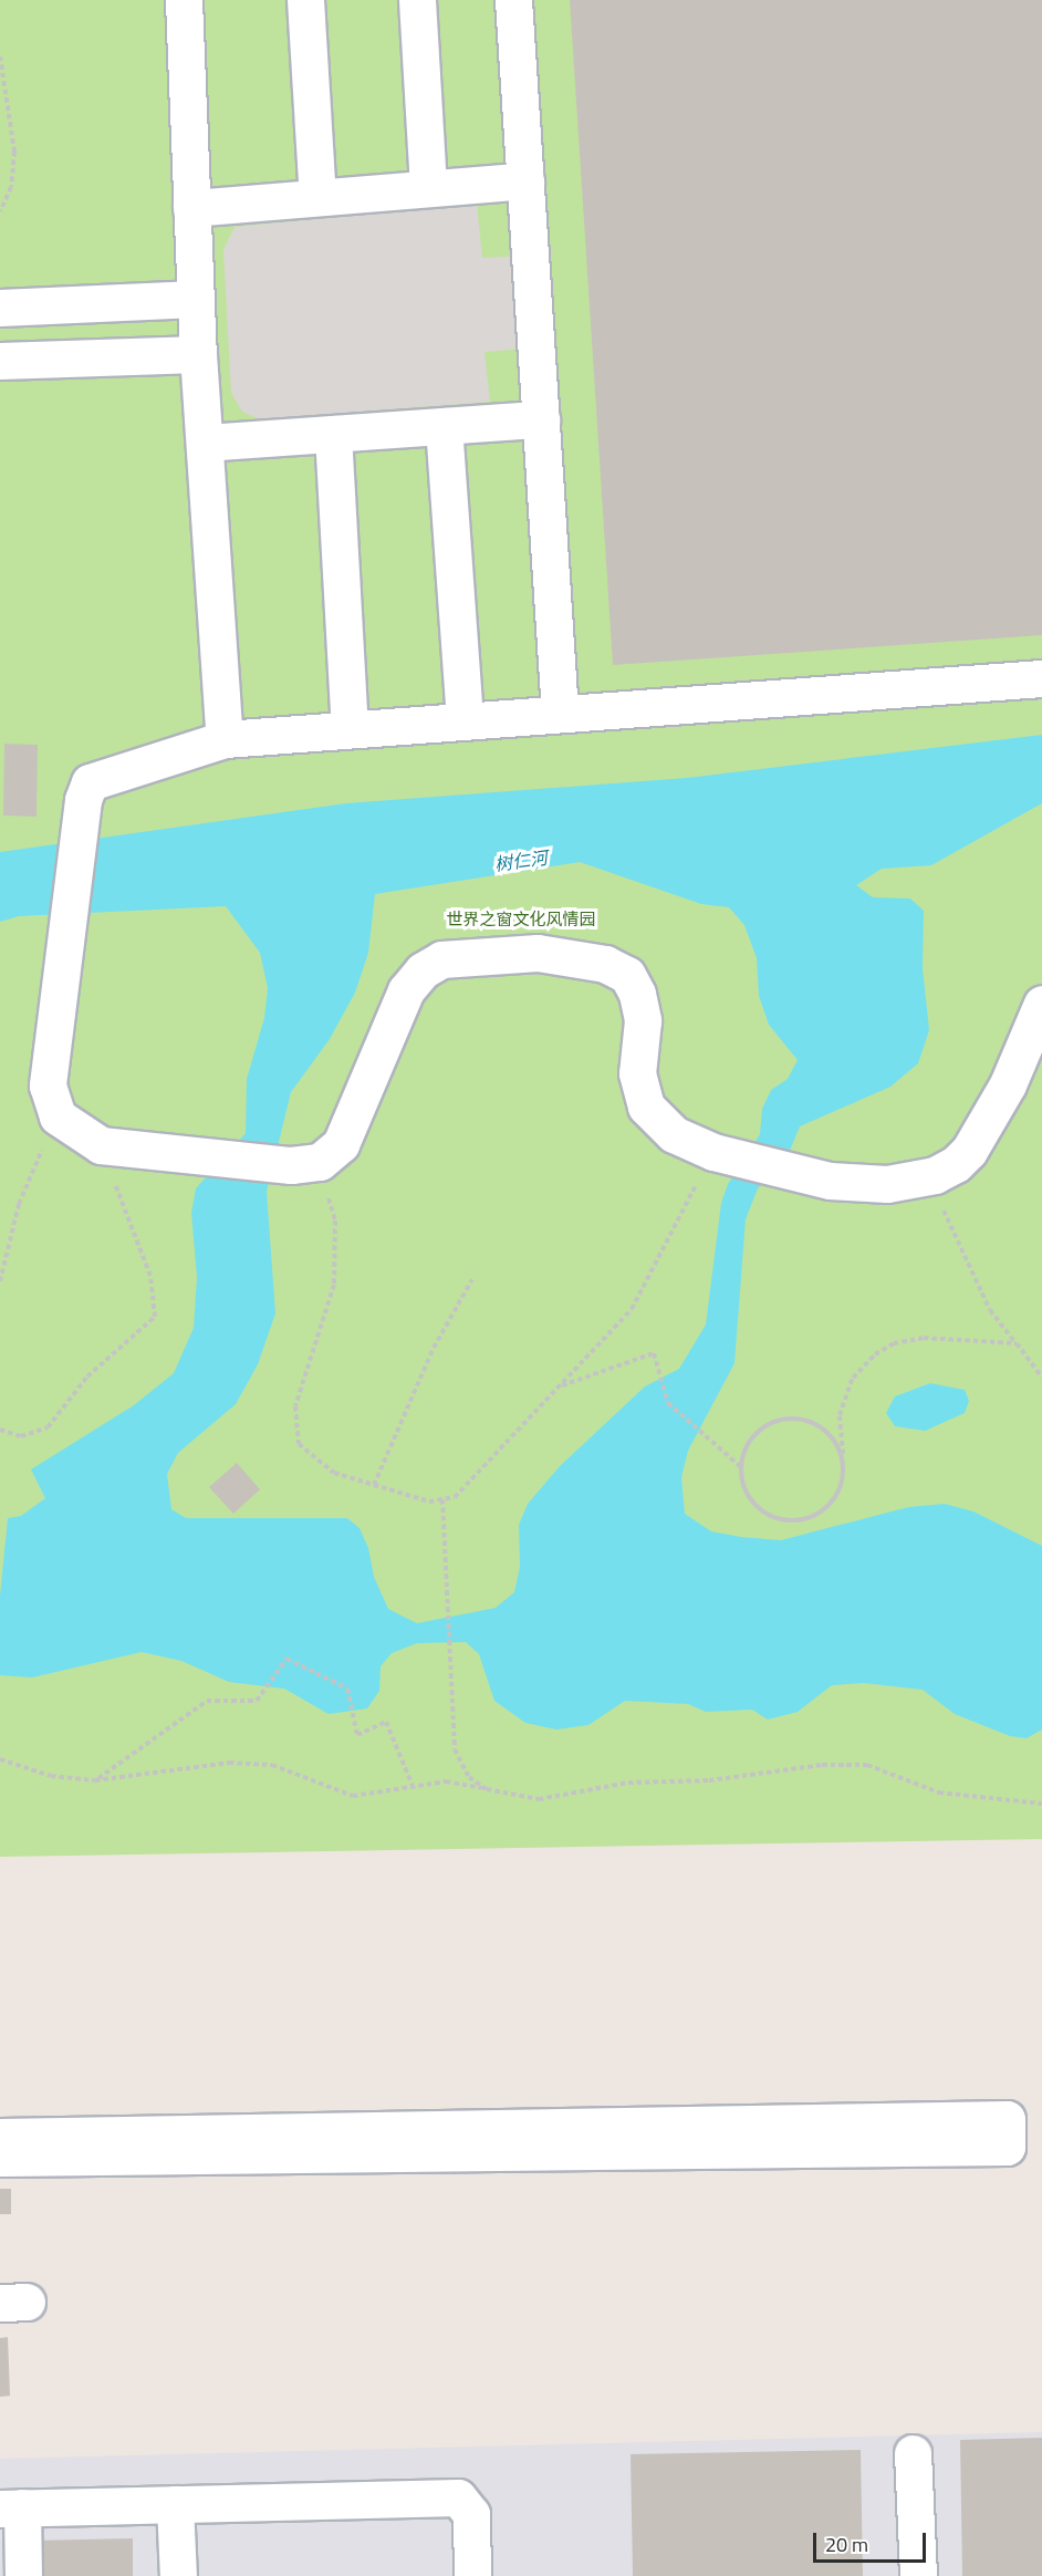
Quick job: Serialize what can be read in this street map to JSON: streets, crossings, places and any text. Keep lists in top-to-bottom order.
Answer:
{
  "water": ["树仁河"],
  "parks": ["世界之窗文化风情园"],
  "scale_bar": "20 m"
}
